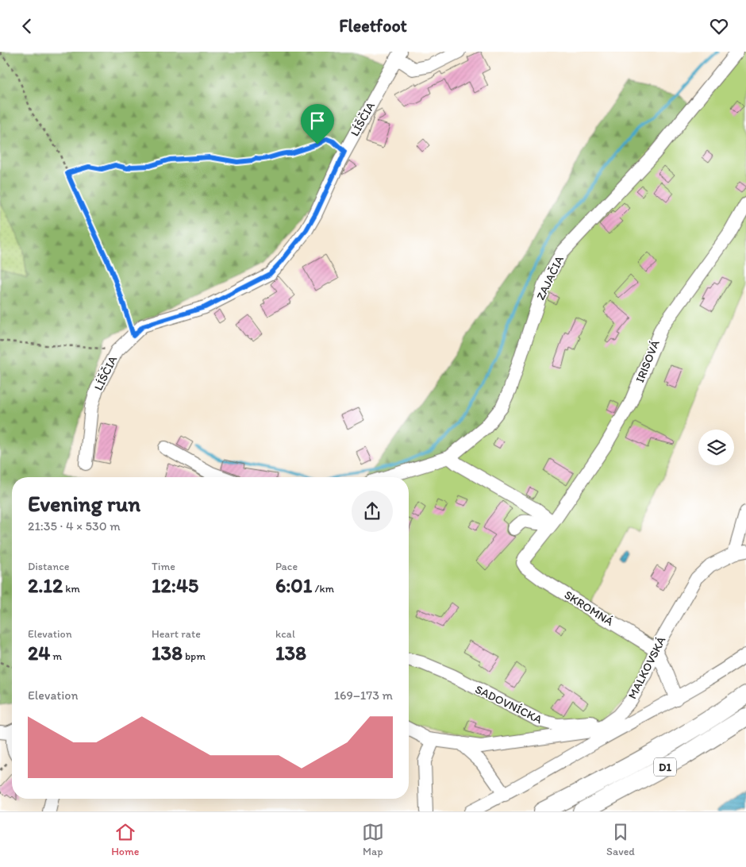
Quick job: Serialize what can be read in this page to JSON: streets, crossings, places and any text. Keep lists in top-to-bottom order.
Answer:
{
  "streets": {
    "highway": ["D1"],
    "street": [
      "LÍŠČIA",
      "ZAJAČIA",
      "IRISOVÁ",
      "SKROMNÁ",
      "MALKOVSKÁ",
      "SADOVNÍCKA"
    ]
  },
  "crossings": [
    ["IRISOVÁ", "SKROMNÁ"],
    ["SKROMNÁ", "MALKOVSKÁ"],
    ["MALKOVSKÁ", "SADOVNÍCKA"]
  ],
  "page": {
    "header": "Fleetfoot",
    "heading": ["Evening run", "21:35 · 4 × 530 m"],
    "stats": [
      ["Distance", "2.12 km"],
      ["Time", "12:45"],
      ["Pace", "6:01 /km"],
      ["Elevation", "24 m"],
      ["Heart rate", "138 bpm"],
      ["kcal", "138"]
    ],
    "chart": ["Elevation", "169–173 m"],
    "tabs": ["Home", "Map", "Saved"]
  }
}
